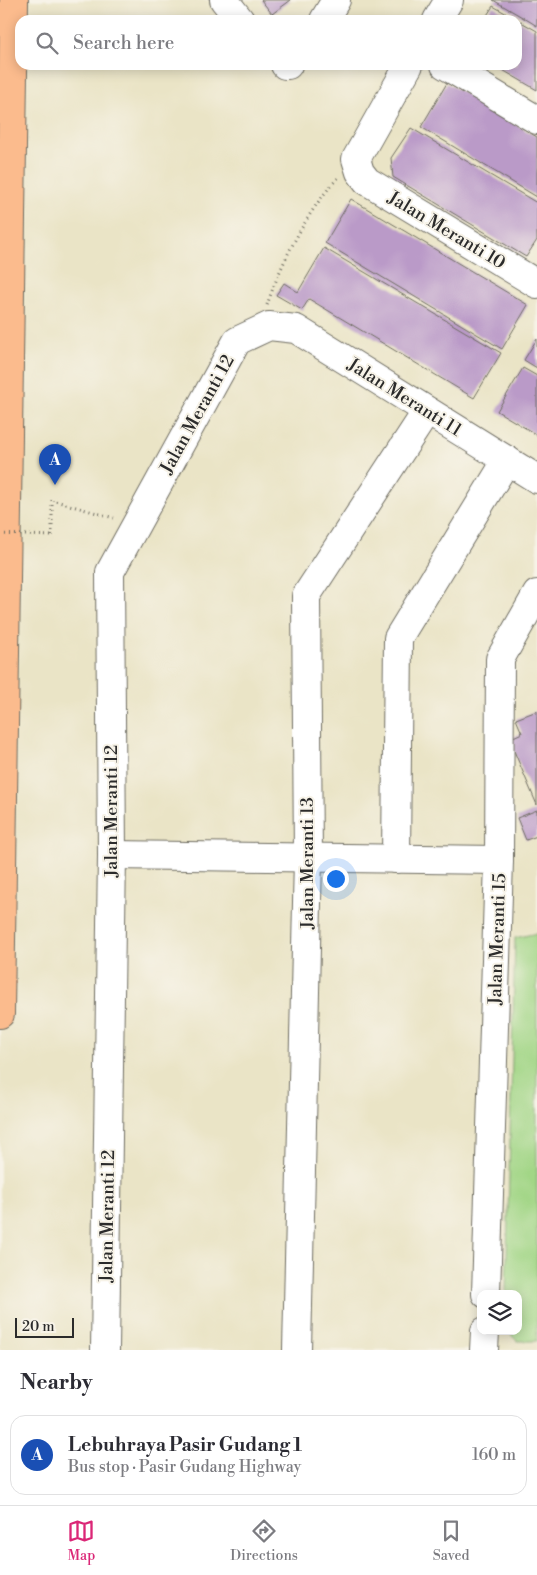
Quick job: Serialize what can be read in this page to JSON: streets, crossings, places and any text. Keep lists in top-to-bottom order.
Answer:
{
  "streets": {
    "street": [
      "Jalan Meranti 10",
      "Jalan Meranti 11",
      "Jalan Meranti 12",
      "Jalan Meranti 13",
      "Jalan Meranti 15"
    ]
  },
  "crossings": [
    ["Jalan Meranti 11", "Jalan Meranti 12"],
    ["Jalan Meranti 11", "Jalan Meranti 13"]
  ],
  "scale_bar": "20 m",
  "page": {
    "search": "Search here",
    "pins": "A",
    "scale": "20 m",
    "heading": "Nearby",
    "list": [
      {
        "mark": "A",
        "name": "Lebuhraya Pasir Gudang 1",
        "note": "Bus stop · Pasir Gudang Highway",
        "value": "160 m"
      }
    ],
    "nav": ["Map", "Directions", "Saved"]
  }
}
